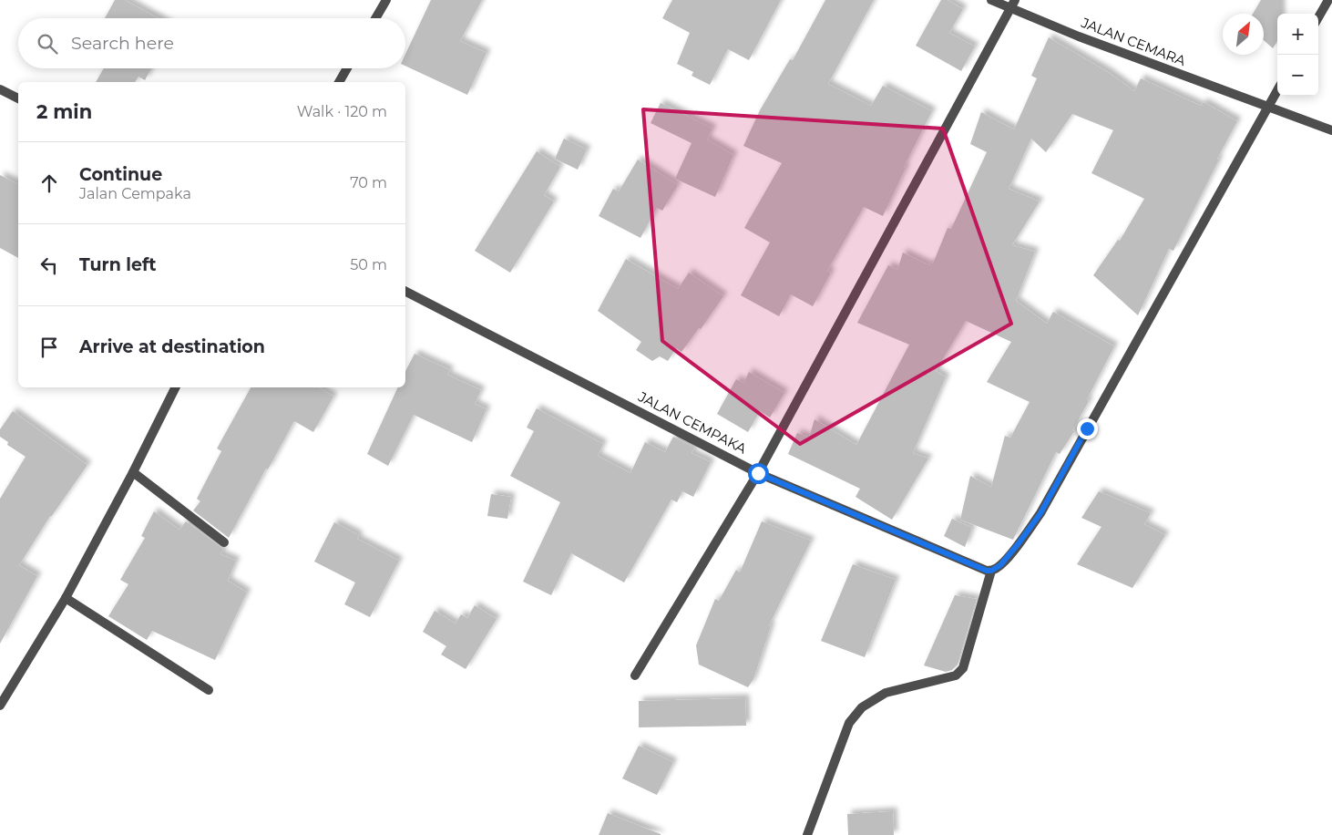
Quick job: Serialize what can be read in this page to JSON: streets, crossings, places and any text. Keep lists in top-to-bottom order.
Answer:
{
  "streets": {
    "street": ["JALAN CEMARA", "JALAN CEMPAKA"]
  },
  "north": "top right",
  "page": {
    "map_buttons": ["+", "−"],
    "search": "Search here",
    "heading": ["2 min", "Walk · 120 m"],
    "list": [
      ["Continue", "Jalan Cempaka", "70 m"],
      ["Turn left", "50 m"],
      "Arrive at destination"
    ]
  }
}
